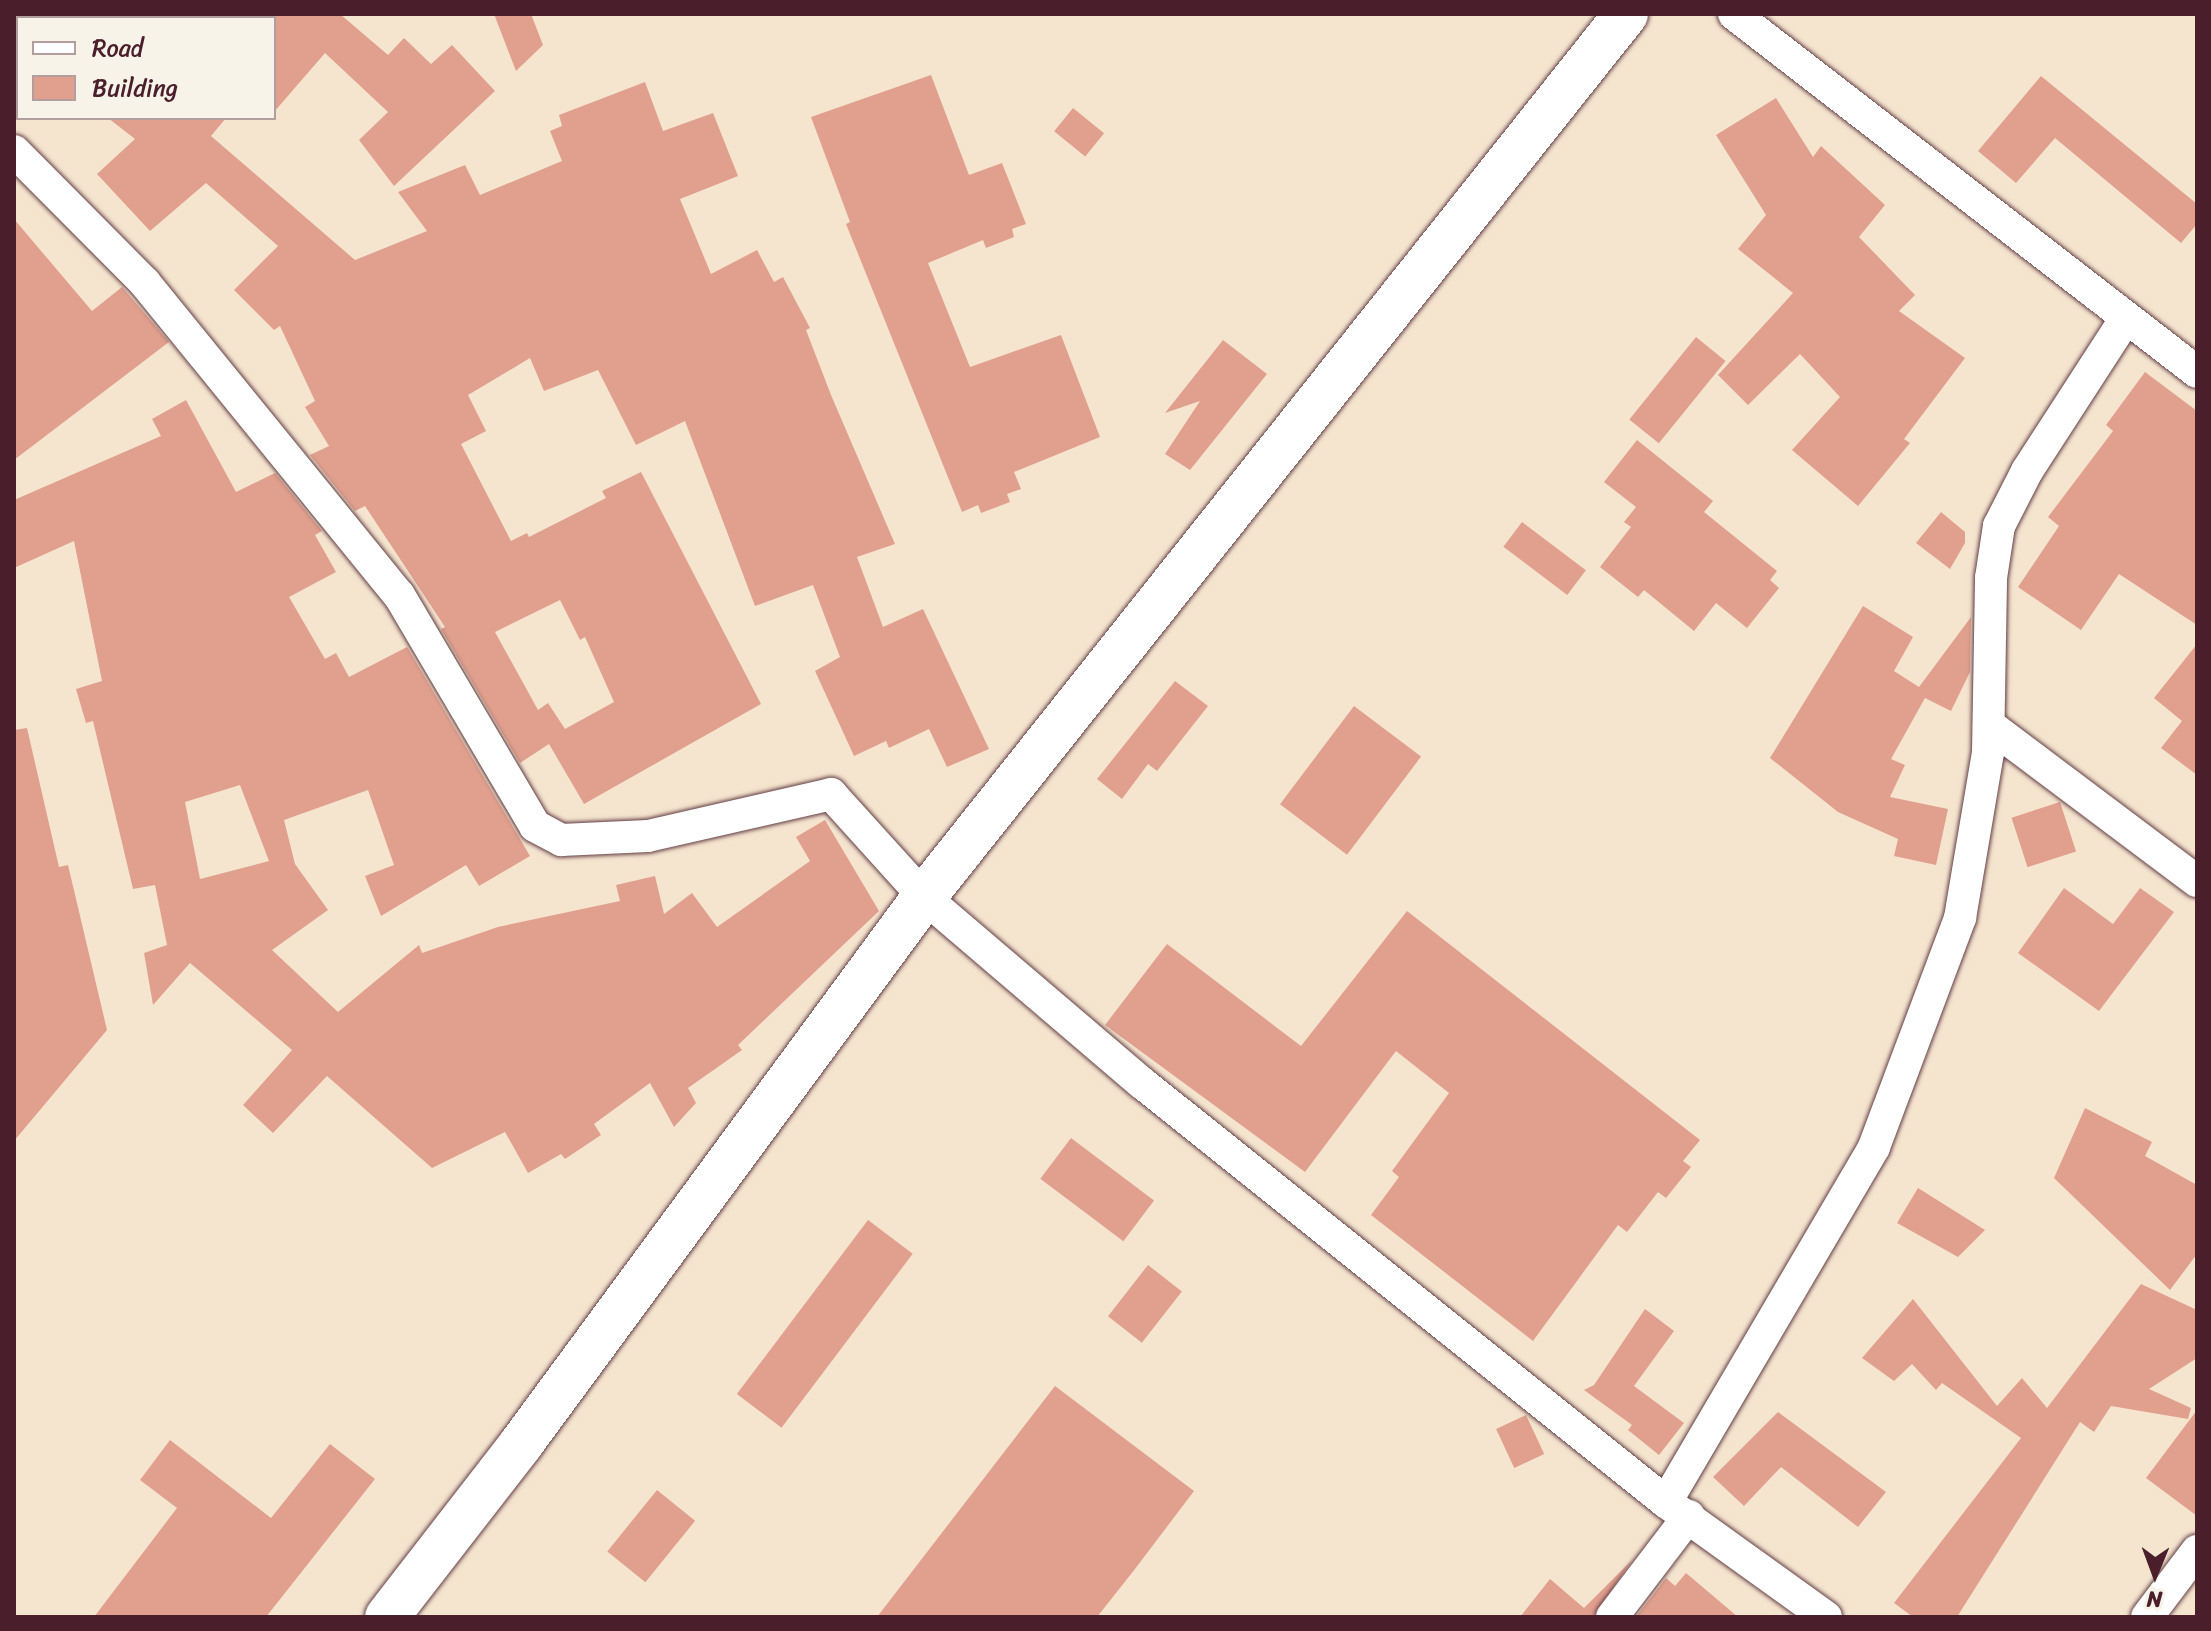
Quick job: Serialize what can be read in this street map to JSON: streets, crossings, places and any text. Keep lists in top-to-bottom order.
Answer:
{
  "legend": ["Road", "Building"],
  "north": "bottom"
}
